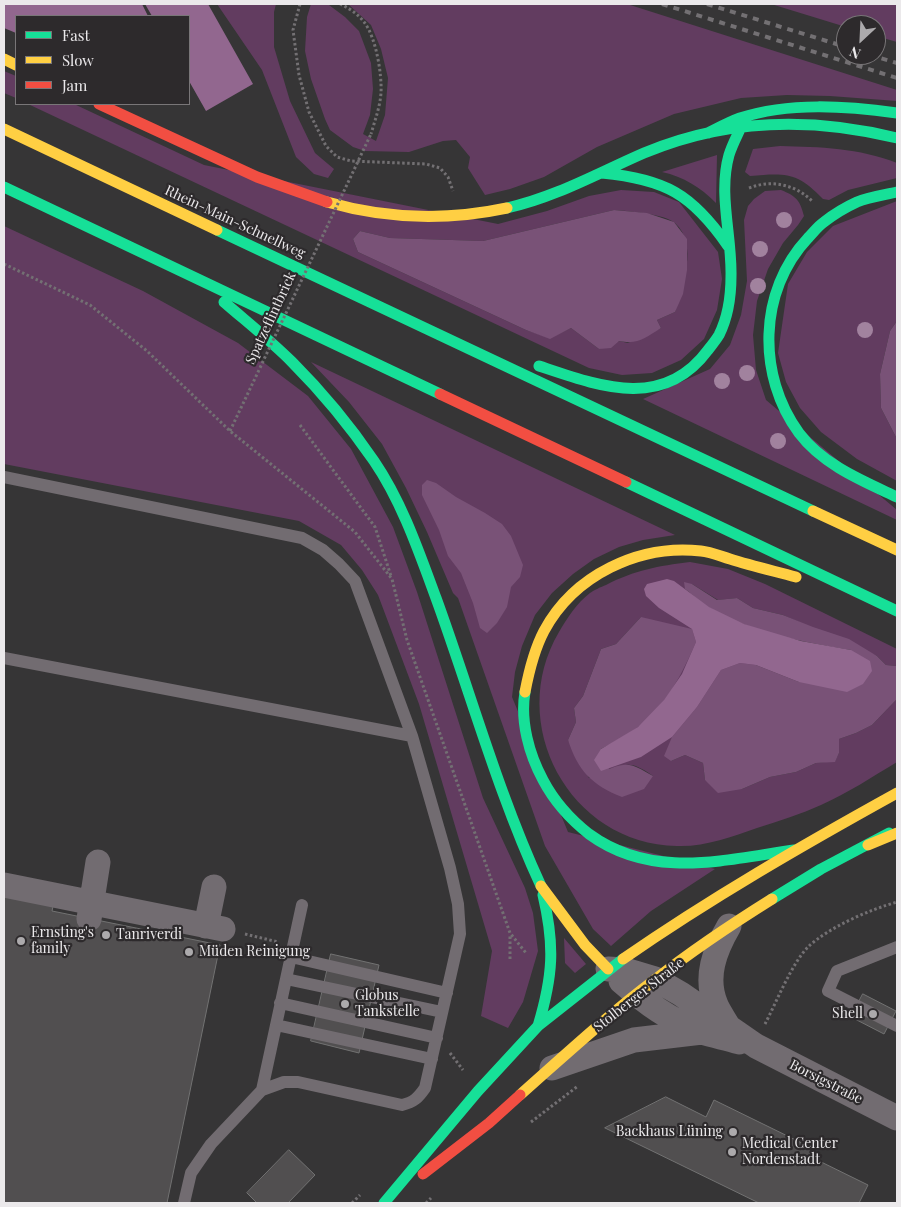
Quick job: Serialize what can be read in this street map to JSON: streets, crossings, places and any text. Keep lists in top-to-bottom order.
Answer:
{
  "streets": {
    "main road": ["Rhein-Main-Schnellweg", "Stolberger Straße"],
    "street": ["Borsigstraße"],
    "path": ["Spatzeflintbrick"]
  },
  "crossings": [
    ["Stolberger Straße", "Borsigstraße"]
  ],
  "places": [
    "Tanriverdi",
    "Ernsting's family",
    "Müden Reinigung",
    "Globus Tankstelle",
    "Shell",
    "Backhaus Lüning",
    "Medical Center Nordenstadt"
  ],
  "legend": ["Fast", "Slow", "Jam"],
  "north": "bottom left"
}
